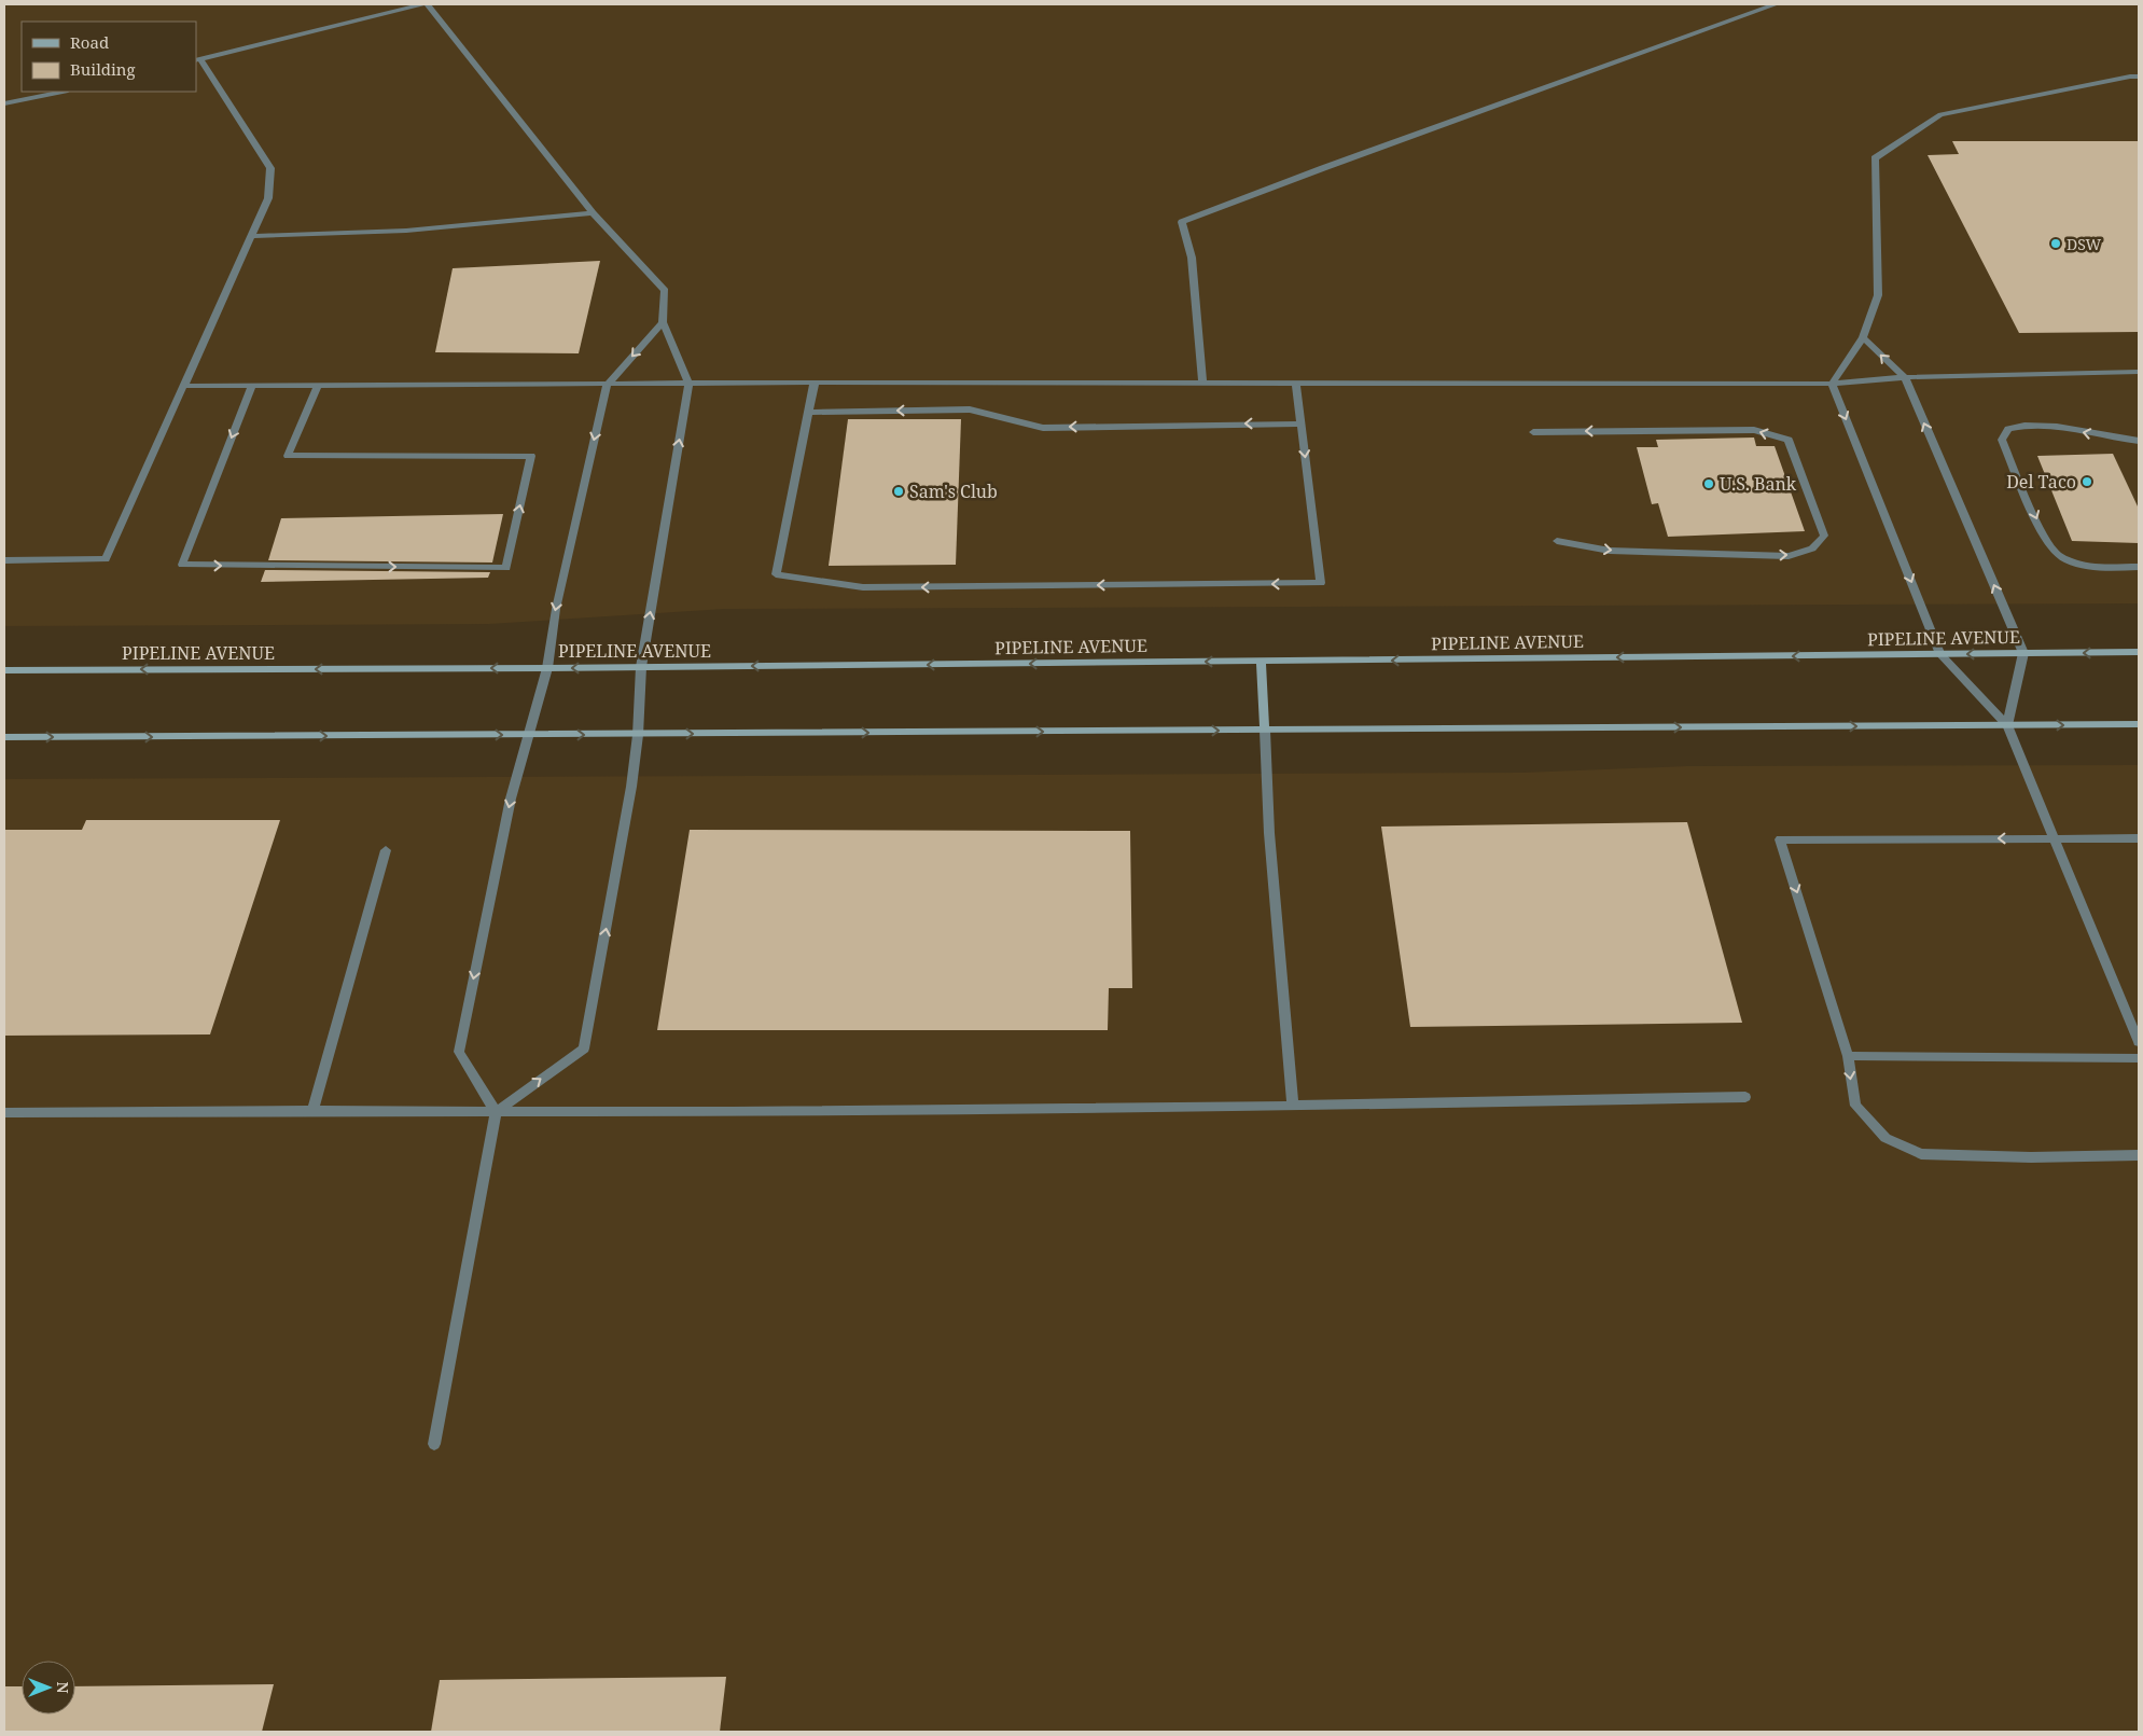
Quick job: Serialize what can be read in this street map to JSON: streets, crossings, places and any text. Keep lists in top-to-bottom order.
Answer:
{
  "streets": {
    "main road": ["PIPELINE AVENUE"]
  },
  "places": [
    "DSW",
    "Del Taco",
    "U.S. Bank",
    "Sam's Club"
  ],
  "legend": ["Road", "Building"],
  "north": "right"
}
